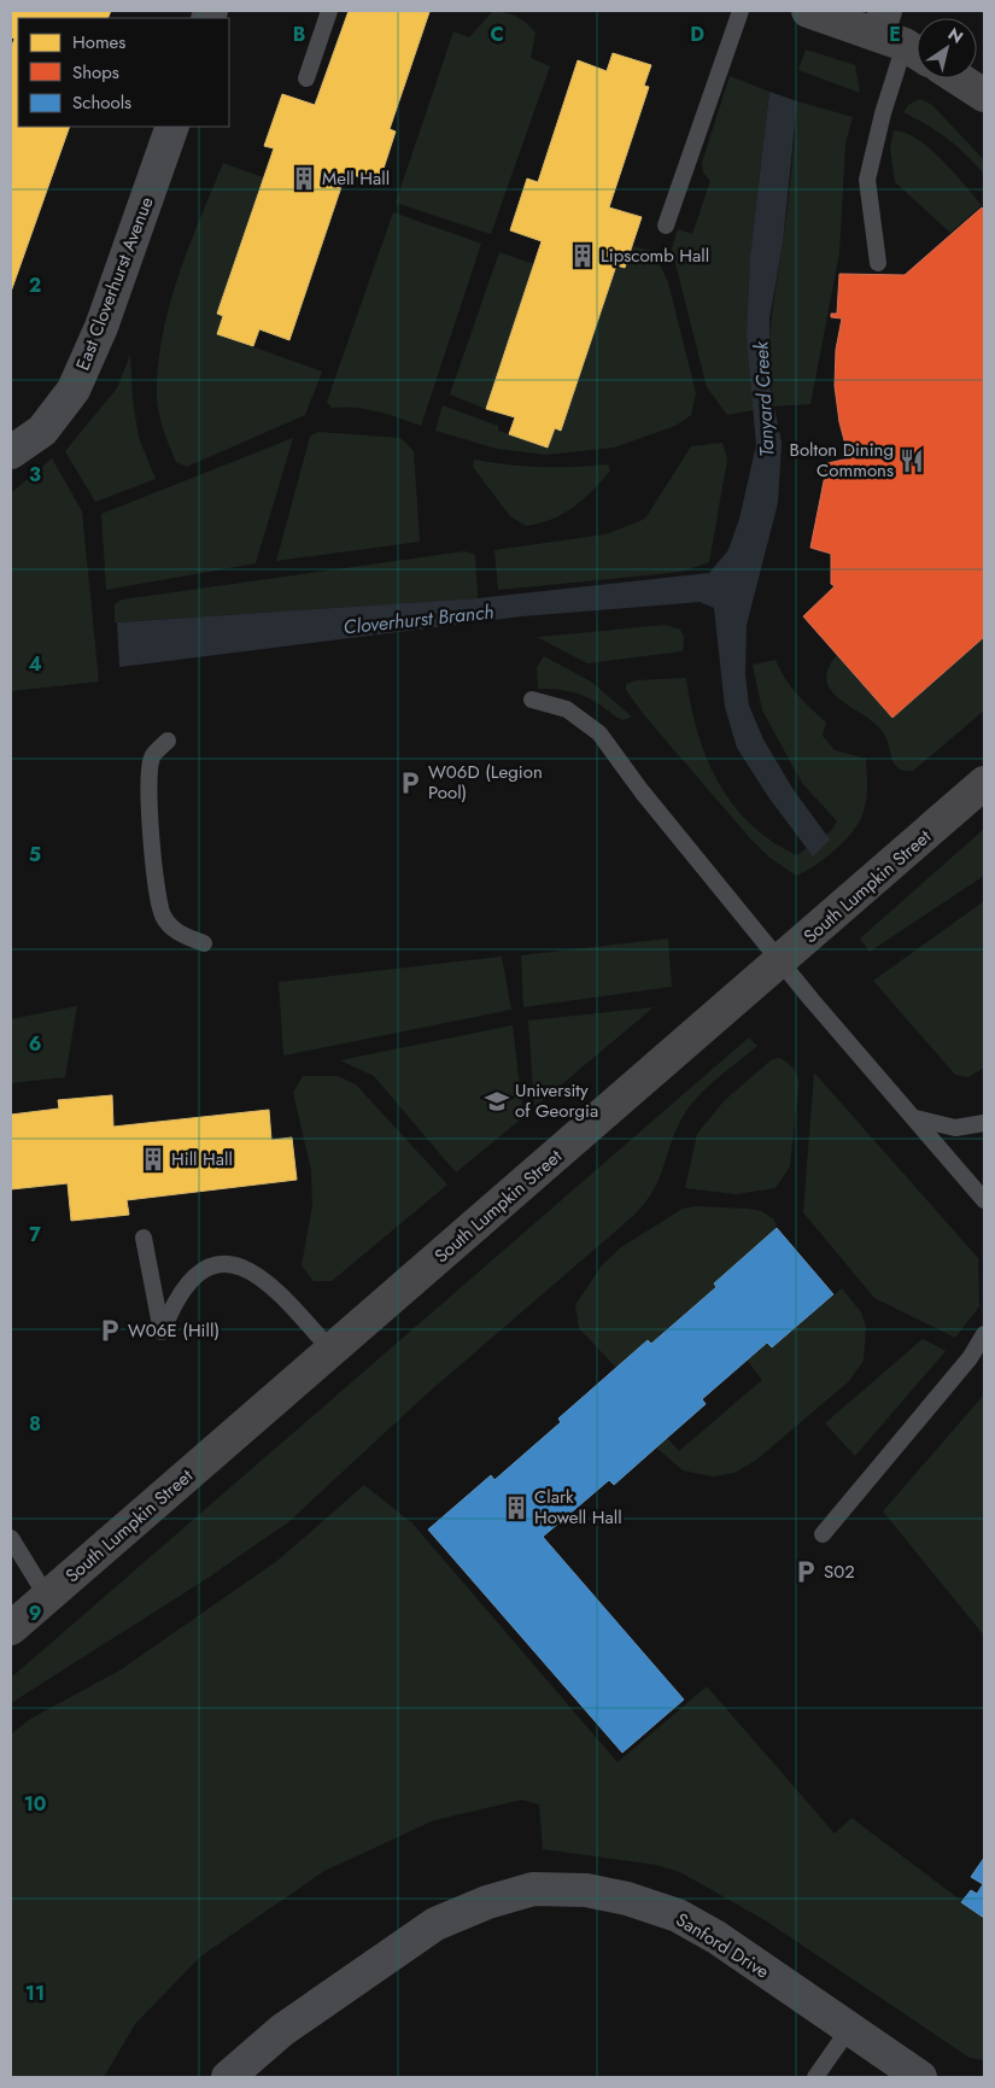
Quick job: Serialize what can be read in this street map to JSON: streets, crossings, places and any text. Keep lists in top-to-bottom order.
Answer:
{
  "streets": {
    "main road": ["South Lumpkin Street"],
    "street": ["East Cloverhurst Avenue", "Sanford Drive"]
  },
  "water": ["Tanyard Creek", "Cloverhurst Branch"],
  "places": {
    "building": [
      "Mell Hall",
      "Lipscomb Hall",
      "Hill Hall",
      "Clark Howell Hall"
    ],
    "restaurant": ["Bolton Dining Commons"],
    "parking": ["W06D (Legion Pool)", "W06E (Hill)", "S02"],
    "school or university": ["University of Georgia"]
  },
  "legend": ["Homes", "Shops", "Schools"],
  "north": "top right",
  "grid": {
    "columns": [
      "B",
      "C",
      "D",
      "E"
    ],
    "rows": [
      "2",
      "3",
      "4",
      "5",
      "6",
      "7",
      "8",
      "9",
      "10",
      "11"
    ]
  }
}
